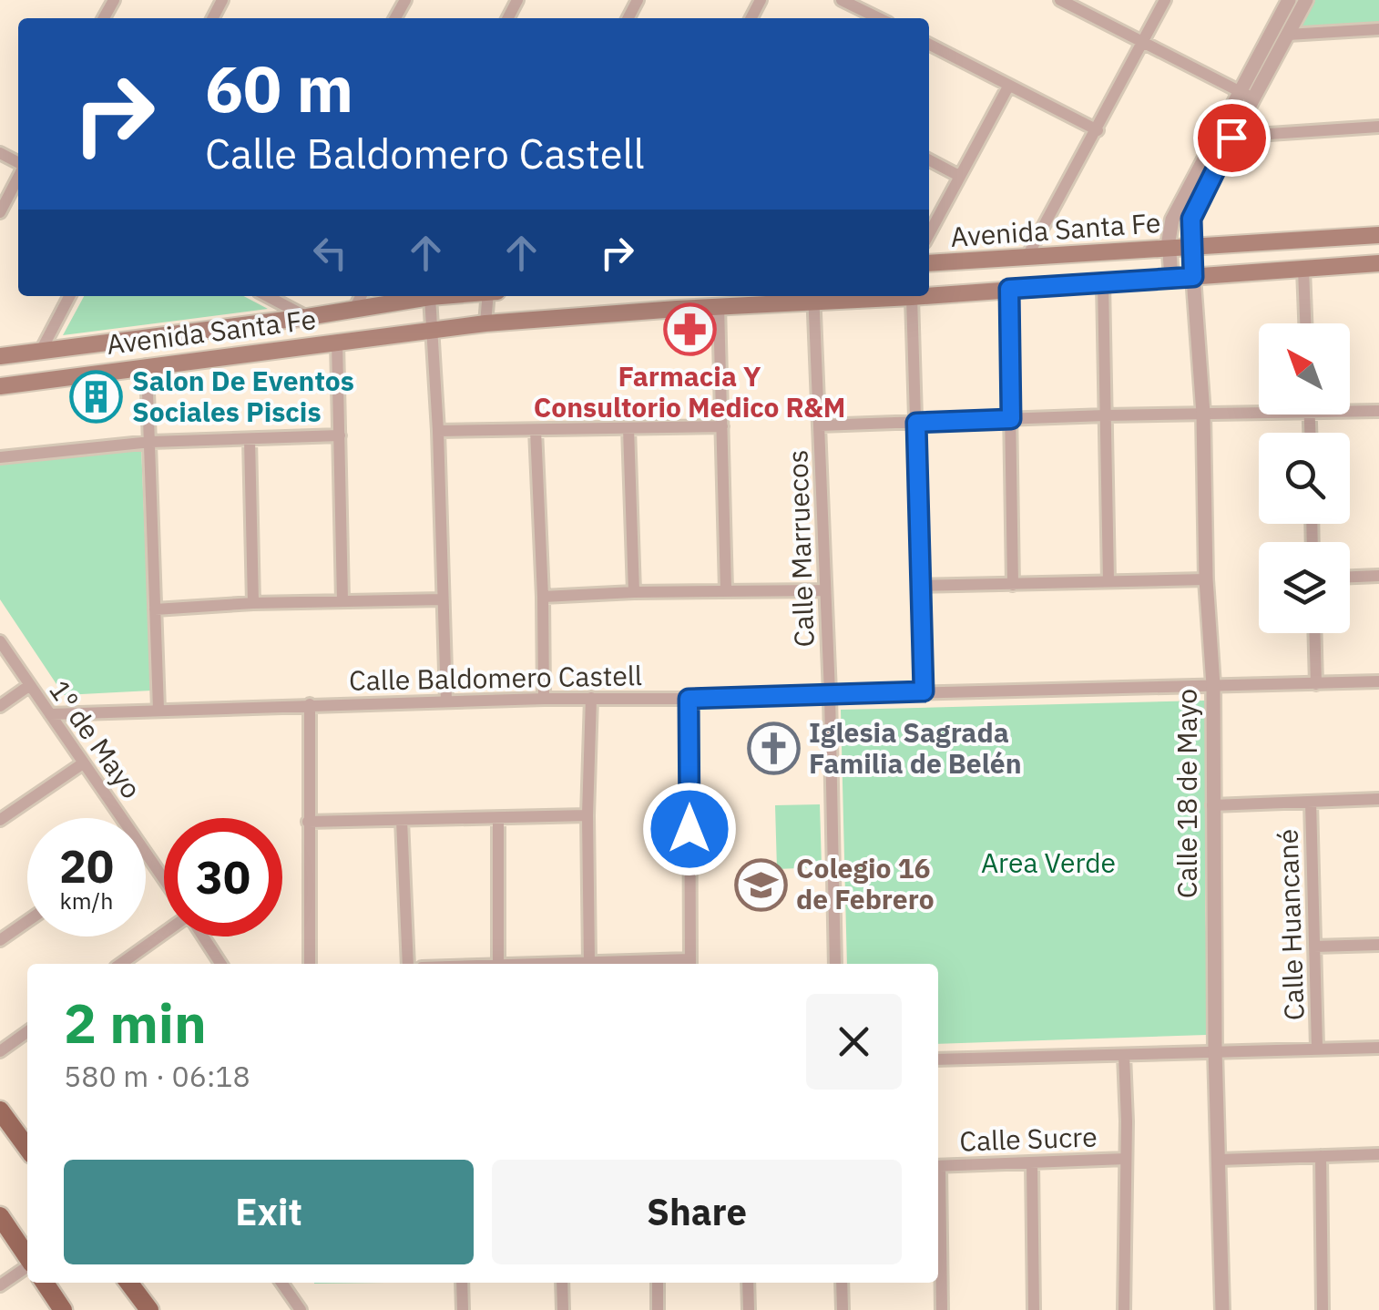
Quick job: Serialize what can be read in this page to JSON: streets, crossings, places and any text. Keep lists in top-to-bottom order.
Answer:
{
  "streets": {
    "main road": ["Avenida Santa Fe"],
    "street": [
      "Calle Marruecos",
      "Calle Baldomero Castell",
      "1º de Mayo",
      "Calle 18 de Mayo",
      "Calle Huancané",
      "Calle Sucre"
    ]
  },
  "crossings": [
    ["Avenida Santa Fe", "Calle Marruecos"],
    ["Avenida Santa Fe", "Calle 18 de Mayo"],
    ["Calle Marruecos", "Calle Baldomero Castell"],
    ["Calle Baldomero Castell", "1º de Mayo"],
    ["Calle Baldomero Castell", "Calle 18 de Mayo"]
  ],
  "parks": ["Area Verde"],
  "places": {
    "pharmacy": ["Farmacia Y Consultorio Medico R&M"],
    "building": ["Salon De Eventos Sociales Piscis"],
    "church": ["Iglesia Sagrada Familia de Belén"],
    "school or university": ["Colegio 16 de Febrero"]
  },
  "north": "top left",
  "page": {
    "turn": ["60 m", "Calle Baldomero Castell"],
    "speed": "20 km/h",
    "limit": "30",
    "heading": ["2 min", "580 m · 06:18"],
    "buttons": ["Exit", "Share"]
  }
}
